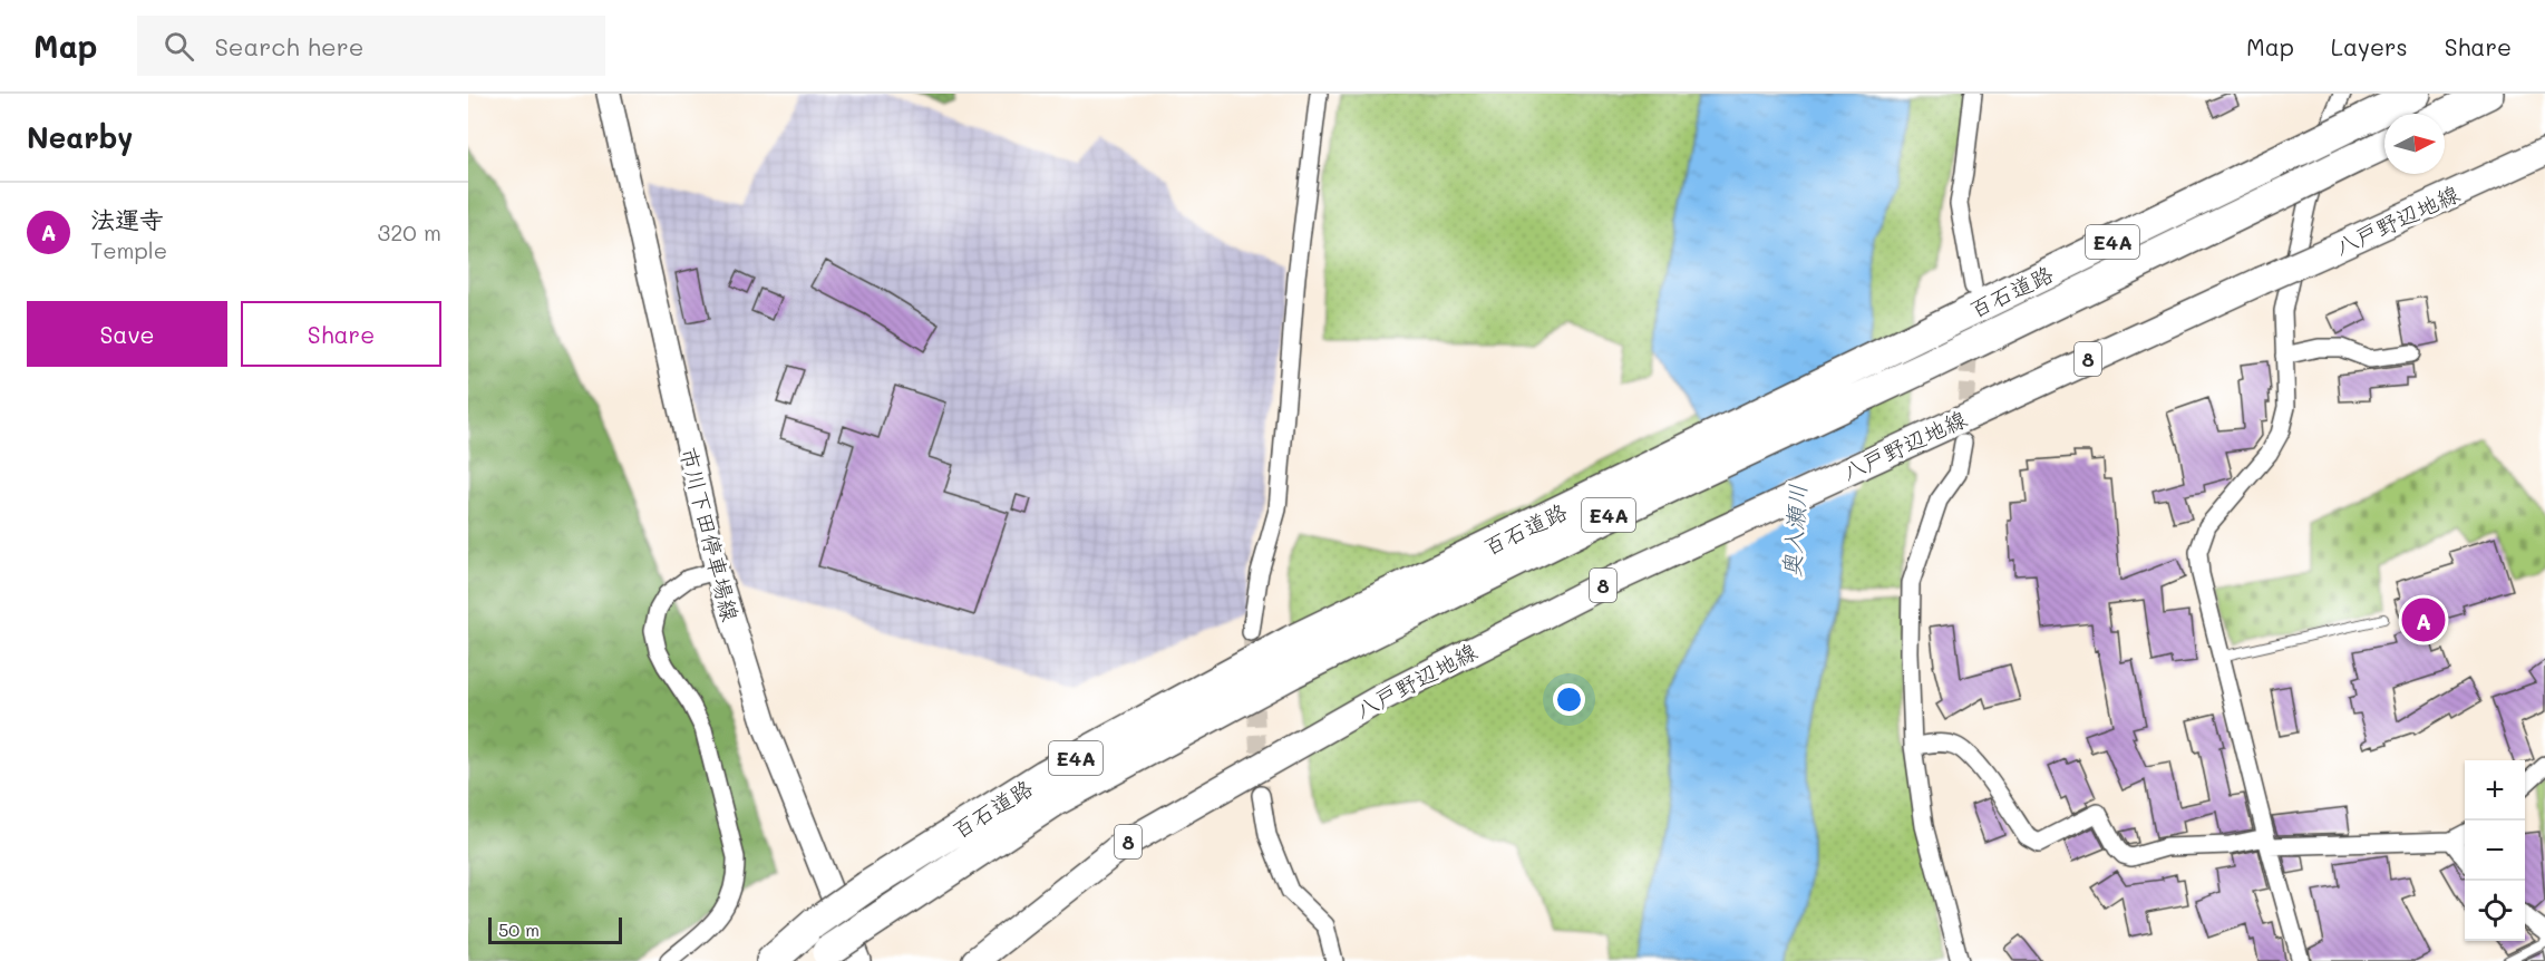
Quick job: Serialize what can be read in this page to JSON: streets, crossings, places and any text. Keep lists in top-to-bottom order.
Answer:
{
  "streets": {
    "highway": ["E4A", "百石道路"],
    "main road": ["八戸野辺地線", "8", "市川下田停車場線"]
  },
  "water": ["奥入瀬川"],
  "scale_bar": "50 m",
  "north": "right",
  "page": {
    "header": "Map",
    "search": "Search here",
    "nav": ["Map", "Layers", "Share"],
    "heading": "Nearby",
    "list": [
      {
        "mark": "A",
        "name": "法運寺",
        "note": "Temple",
        "value": "320 m"
      }
    ],
    "buttons": ["Save", "Share"],
    "pins": "A",
    "map_buttons": ["+", "−"],
    "scale": "50 m"
  }
}
